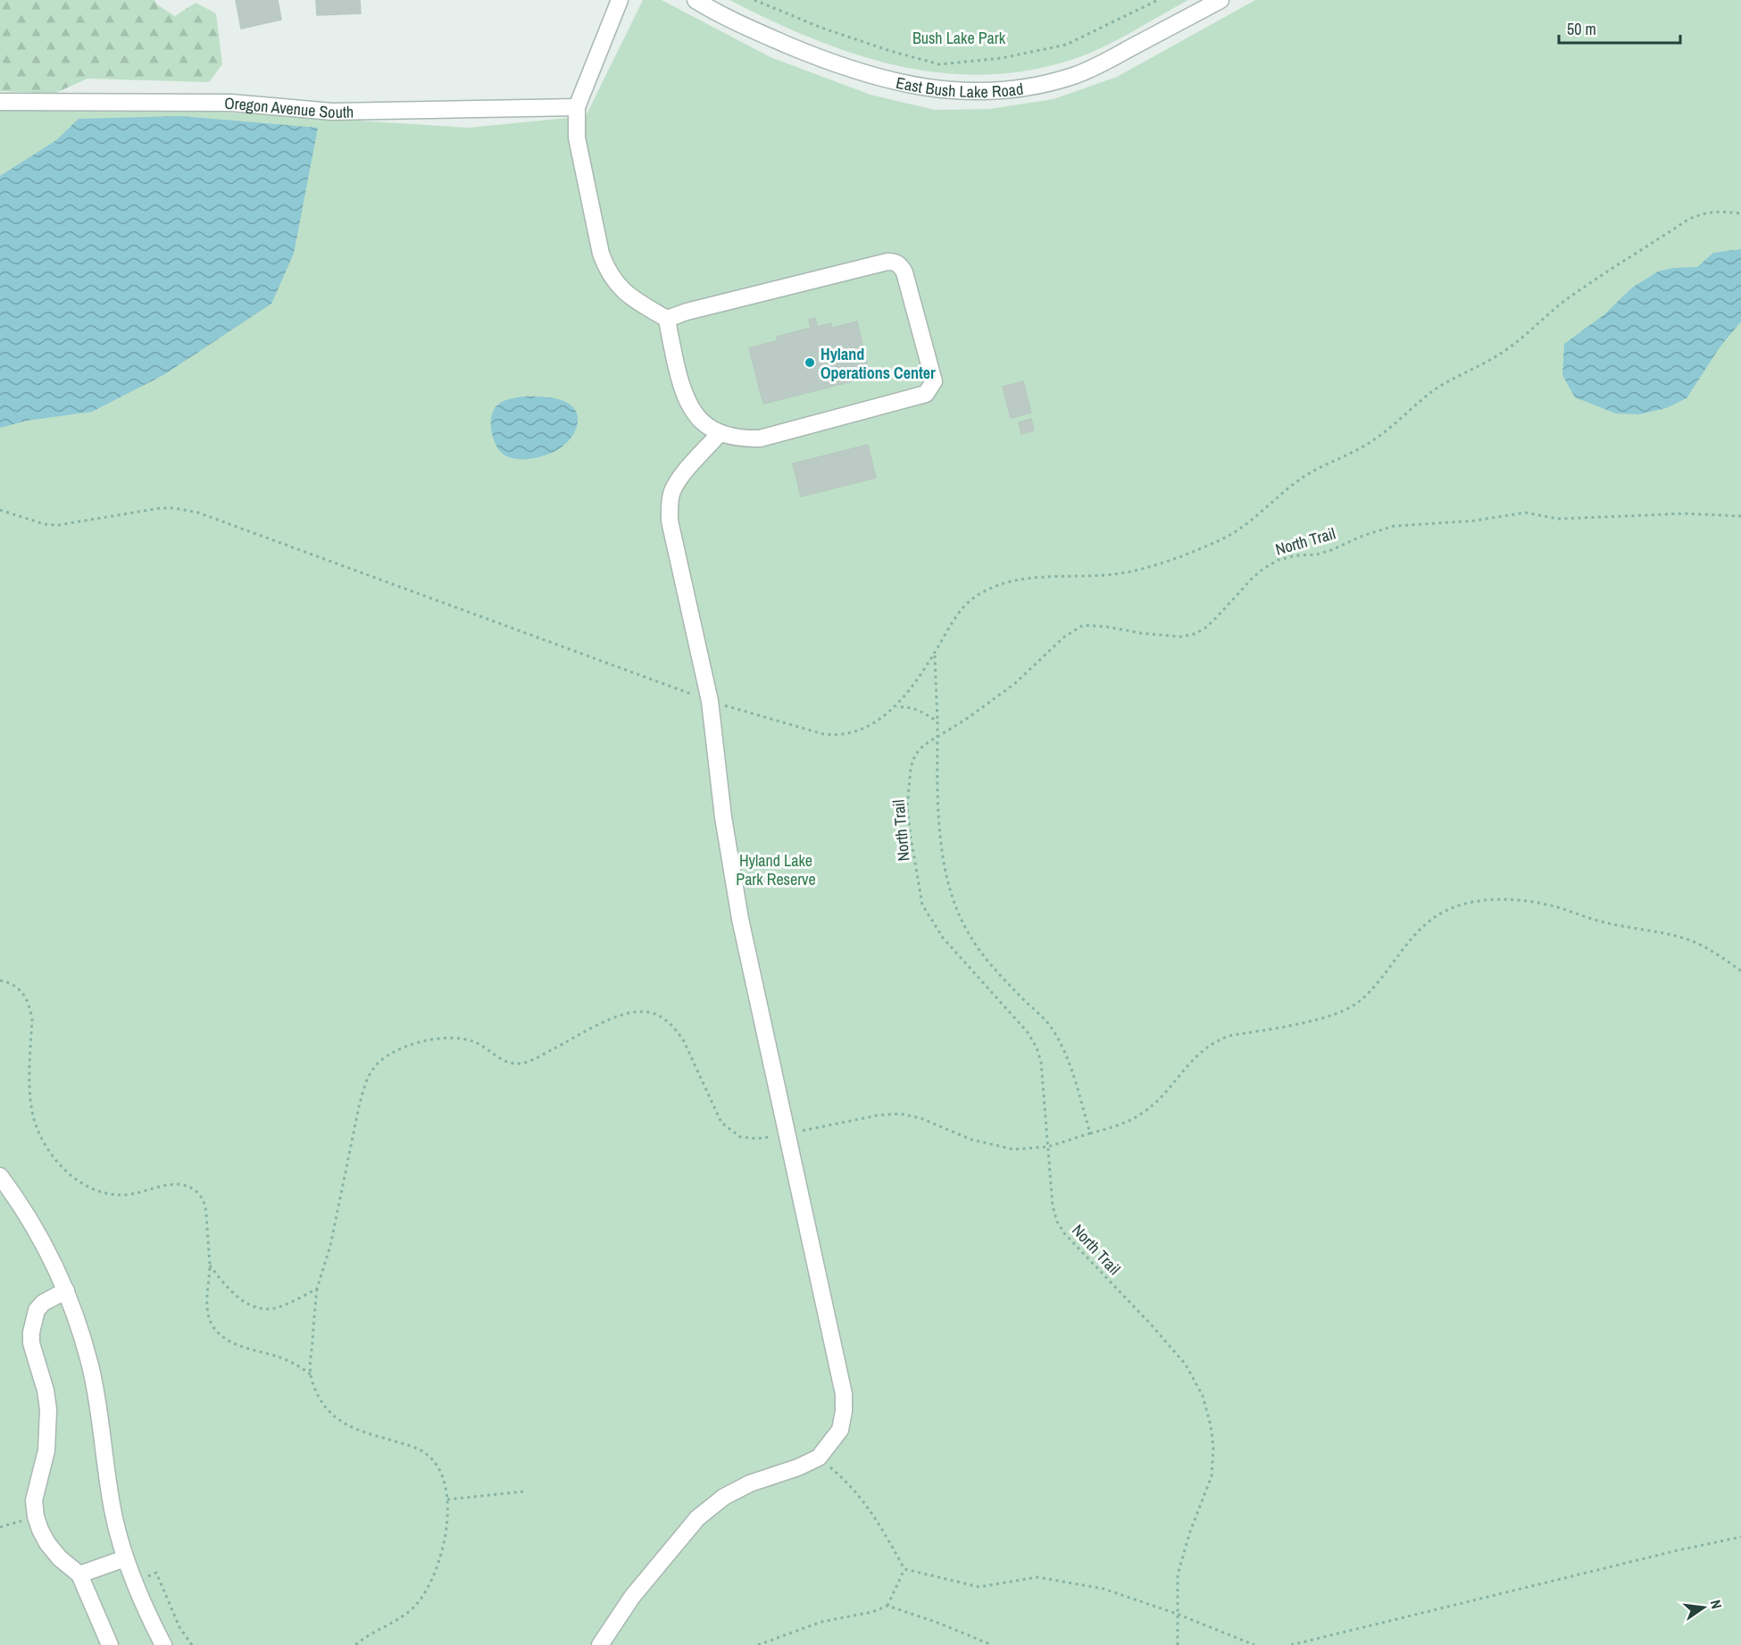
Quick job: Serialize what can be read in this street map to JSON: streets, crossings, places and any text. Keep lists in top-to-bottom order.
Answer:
{
  "streets": {
    "street": ["East Bush Lake Road", "Oregon Avenue South"],
    "path": ["North Trail"]
  },
  "parks": ["Bush Lake Park", "Hyland Lake Park Reserve"],
  "places": ["Hyland Operations Center"],
  "scale_bar": "50 m",
  "north": "right"
}
